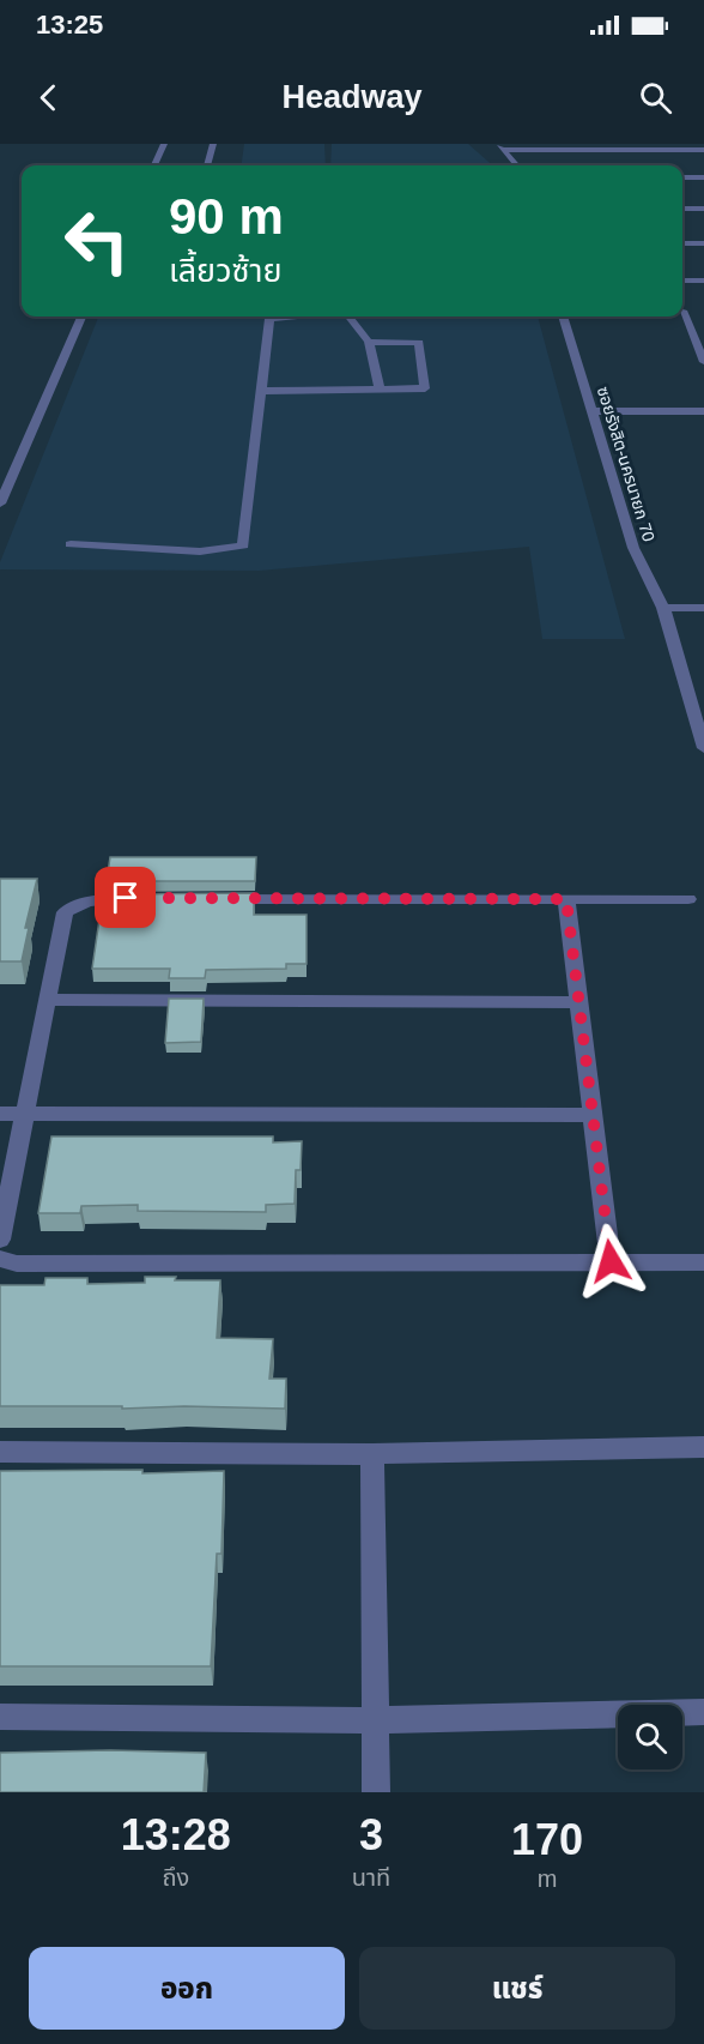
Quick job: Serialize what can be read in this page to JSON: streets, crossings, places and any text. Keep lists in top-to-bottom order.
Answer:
{
  "streets": {
    "street": ["ซอยรังสิต-นครนายก 70"]
  },
  "page": {
    "status": "13:25",
    "header": "Headway",
    "turn": ["90 m", "เลี้ยวซ้าย"],
    "eta": [
      "13:28",
      "ถึง",
      "3",
      "นาที",
      "170",
      "m"
    ],
    "buttons": ["ออก", "แชร์"]
  }
}
